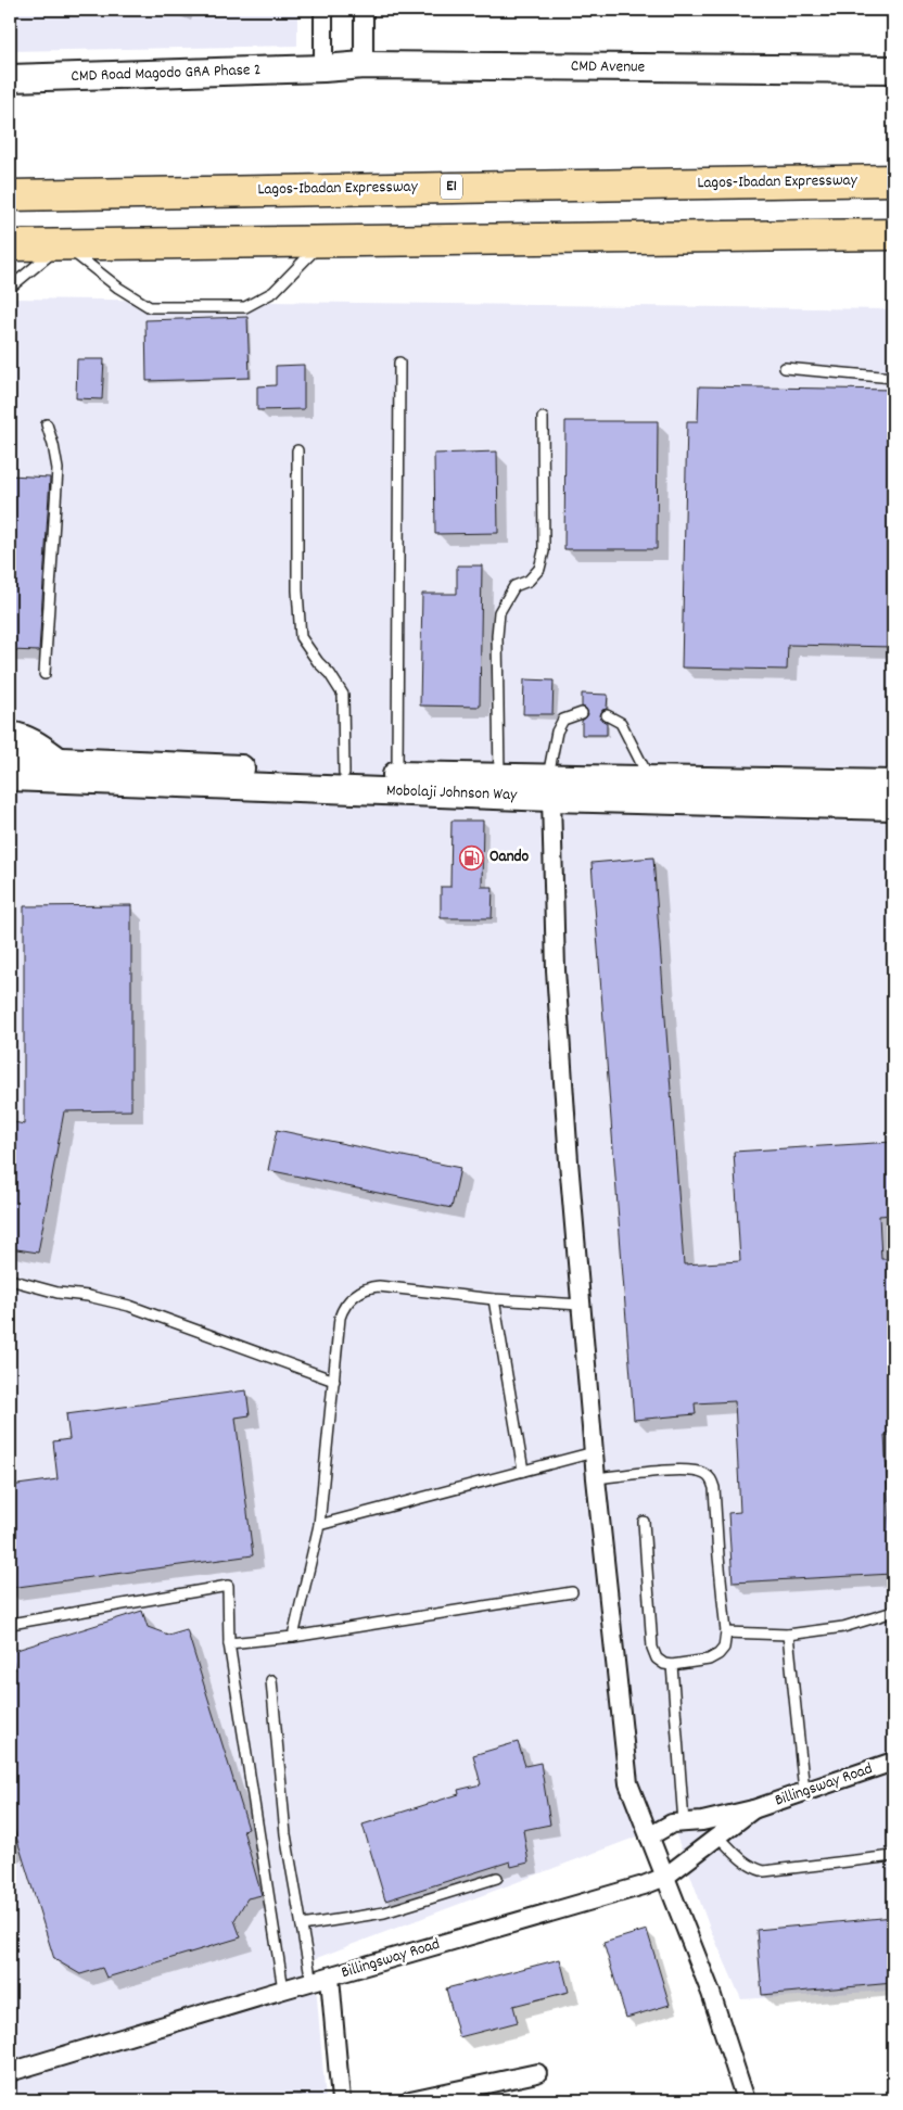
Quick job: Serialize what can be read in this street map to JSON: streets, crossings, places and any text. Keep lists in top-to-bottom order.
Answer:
{
  "streets": {
    "highway": ["Lagos-Ibadan Expressway", "E1"],
    "street": [
      "CMD Avenue",
      "CMD Road Magodo GRA Phase 2",
      "Mobolaji Johnson Way",
      "Billingsway Road"
    ]
  },
  "crossings": [
    ["CMD Avenue", "CMD Road Magodo GRA Phase 2"]
  ],
  "places": {
    "fuel station": ["Oando"]
  }
}
